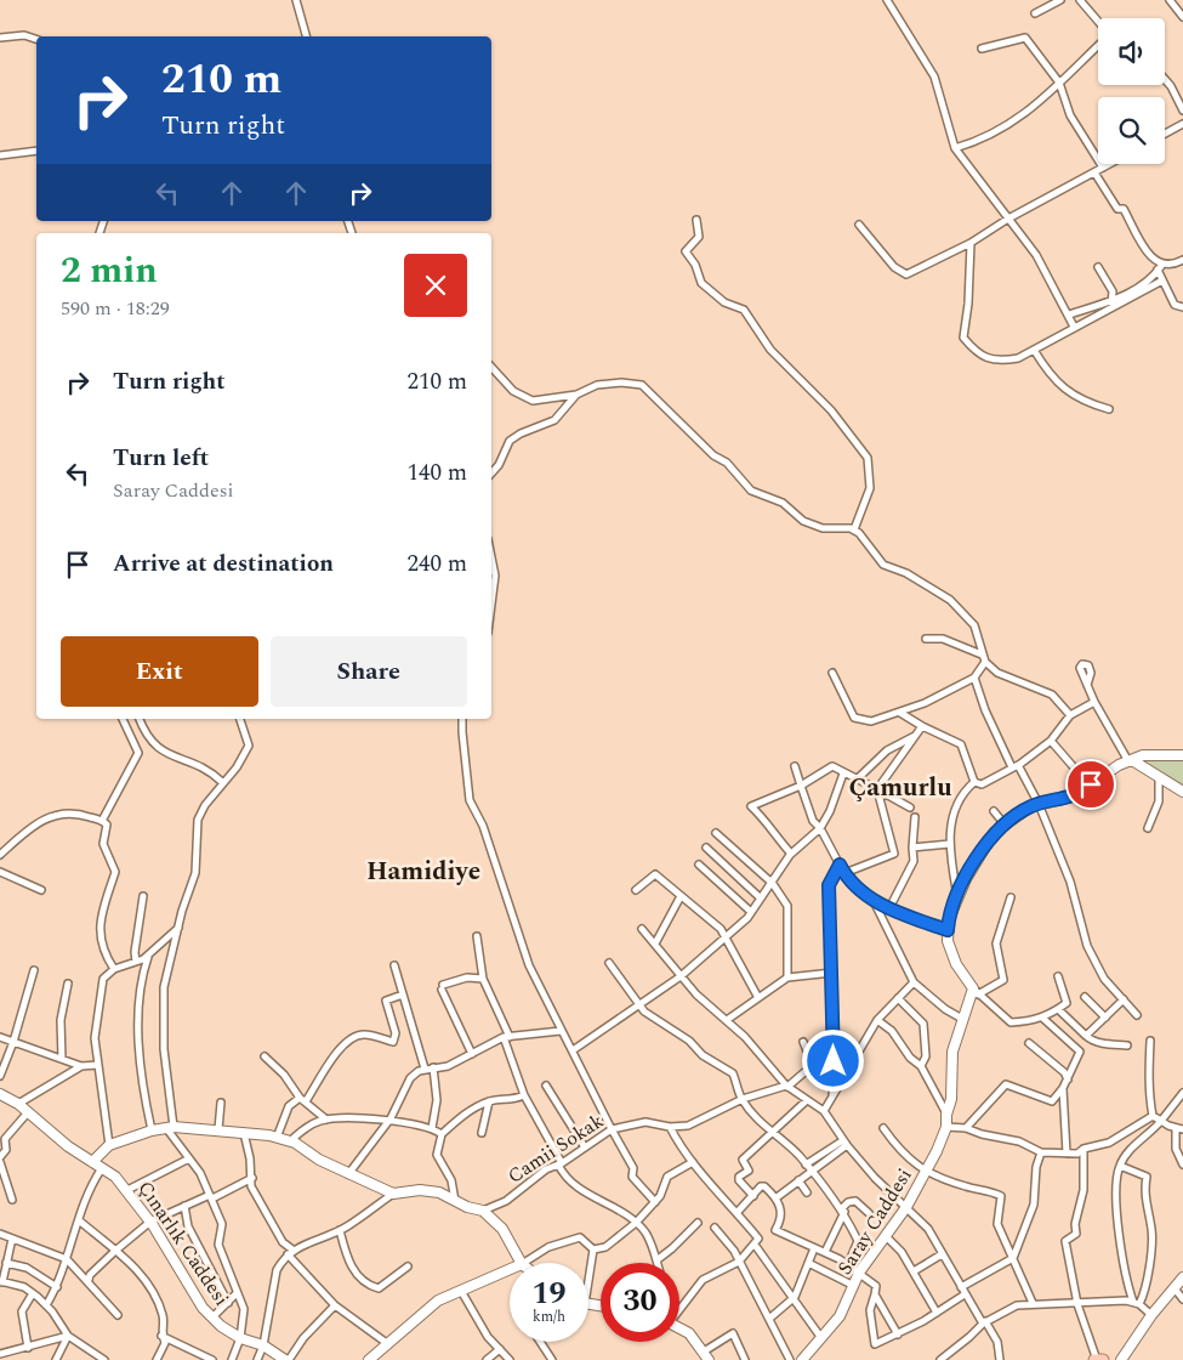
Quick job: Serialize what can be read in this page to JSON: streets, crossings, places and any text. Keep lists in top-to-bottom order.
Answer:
{
  "streets": {
    "street": ["Camii Sokak", "Saray Caddesi", "Çınarlık Caddesi"]
  },
  "districts": ["Çamurlu", "Hamidiye"],
  "page": {
    "turn": ["210 m", "Turn right"],
    "heading": ["2 min", "590 m · 18:29"],
    "list": [
      {
        "name": "Turn right",
        "value": "210 m"
      },
      {
        "name": "Turn left",
        "note": "Saray Caddesi",
        "value": "140 m"
      },
      {
        "name": "Arrive at destination",
        "value": "240 m"
      }
    ],
    "buttons": ["Exit", "Share"],
    "speed": "19 km/h",
    "limit": "30"
  }
}
